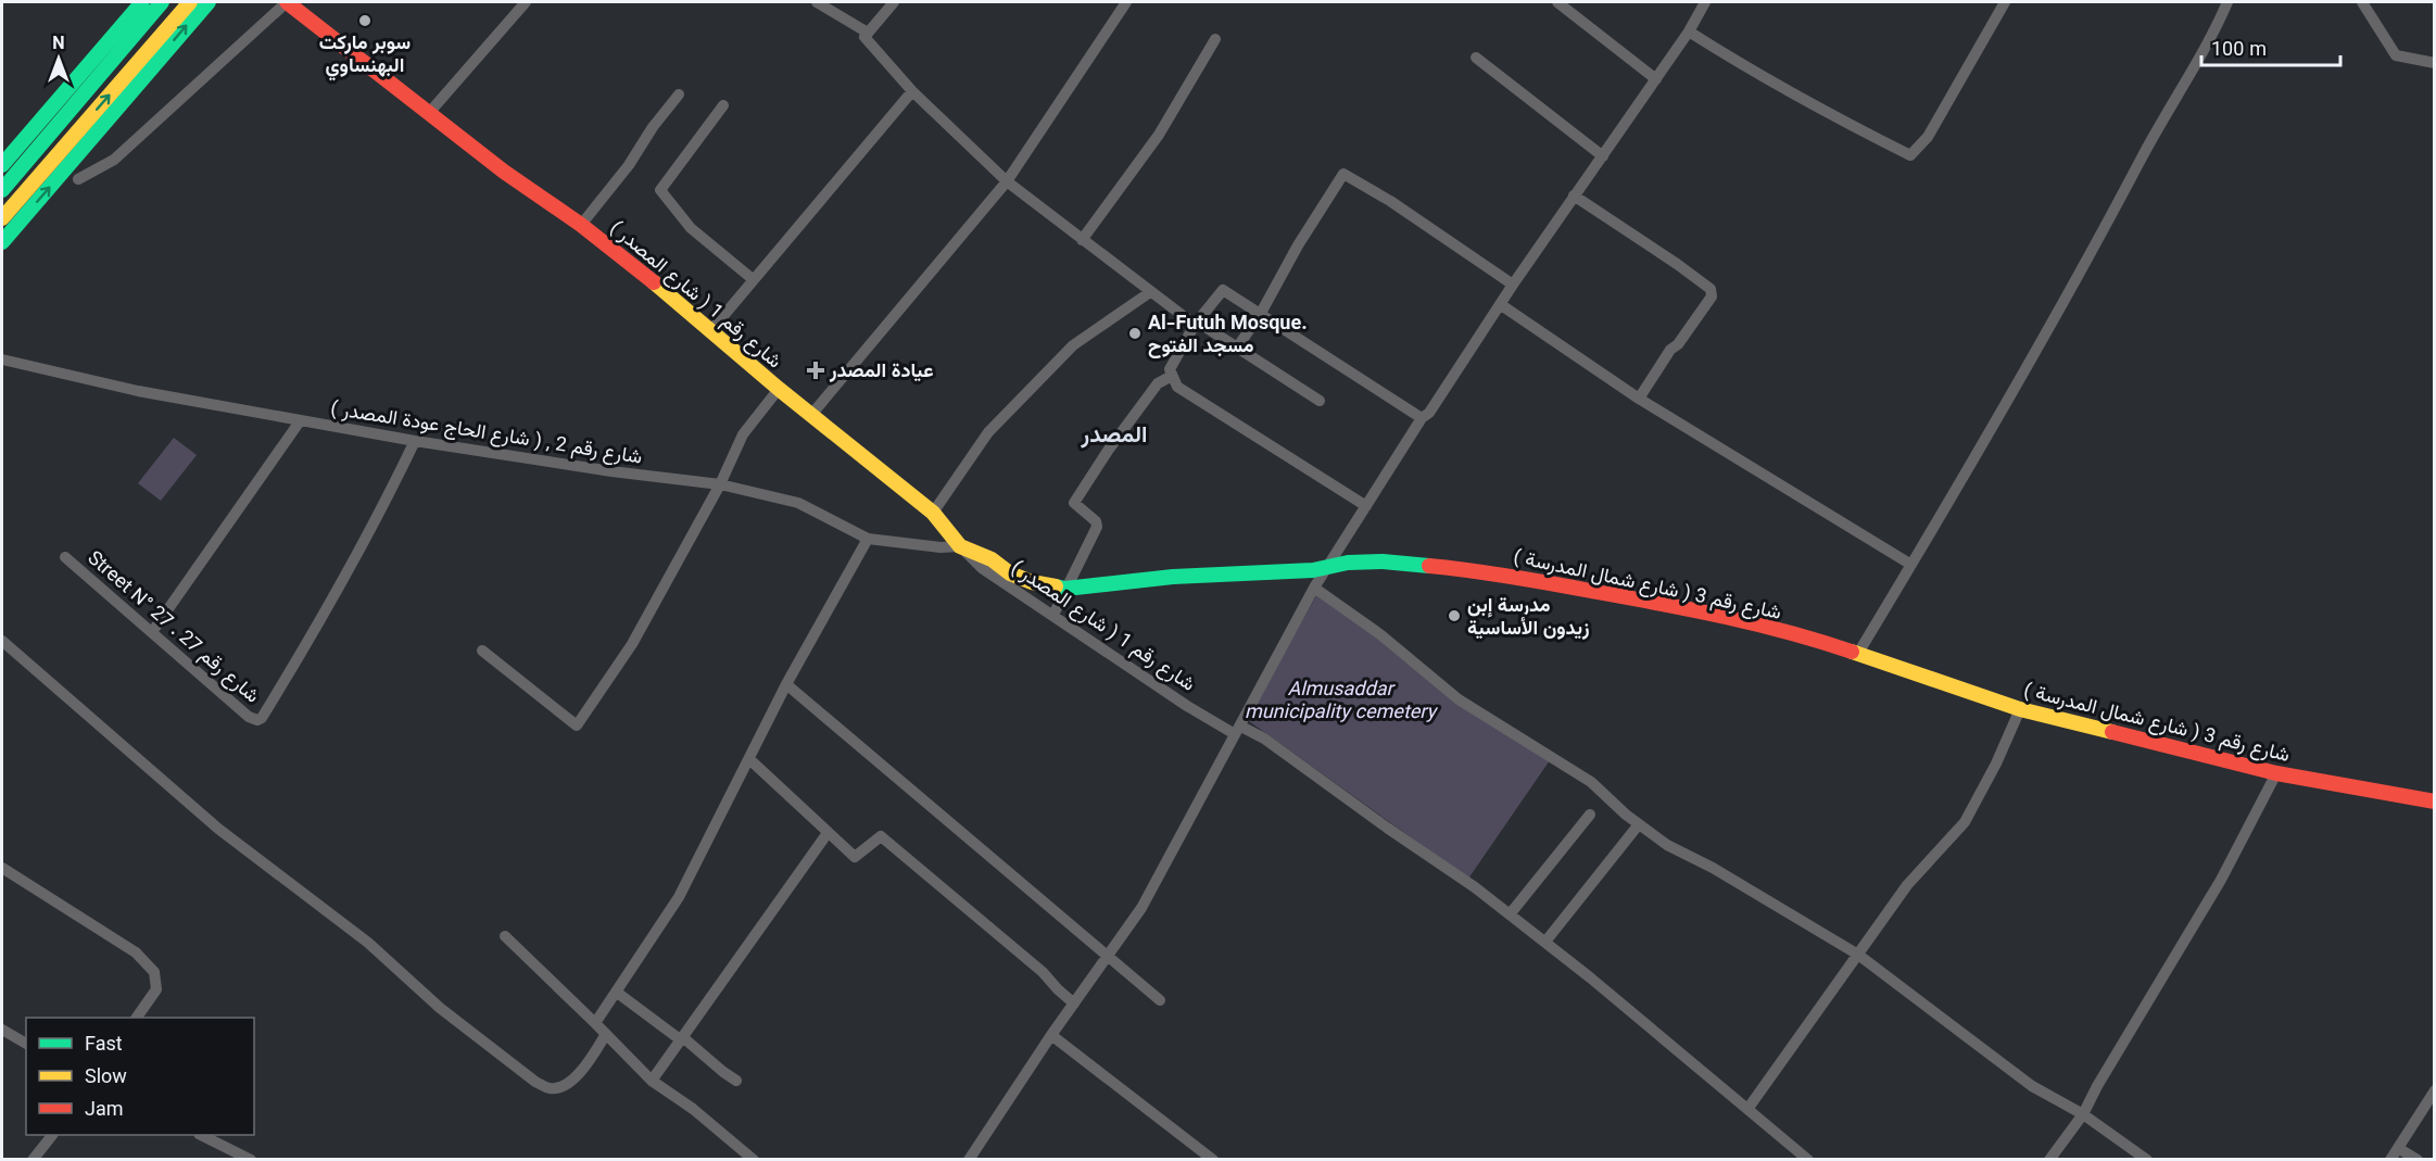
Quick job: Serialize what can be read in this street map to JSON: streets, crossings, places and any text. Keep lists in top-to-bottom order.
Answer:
{
  "streets": {
    "main road": ["شارع رقم 1 ( شارع المصدر )", "شارع رقم 3 ( شارع شمال المدرسة )"],
    "street": ["شارع رقم 2 , ( شارع الحاج عودة المصدر )", "Street N° 27 . شارع رقم 27"]
  },
  "crossings": [
    ["شارع رقم 1 ( شارع المصدر )", "شارع رقم 2 , ( شارع الحاج عودة المصدر )"],
    ["شارع رقم 1 ( شارع المصدر )", "شارع رقم 3 ( شارع شمال المدرسة )"],
    ["شارع رقم 2 , ( شارع الحاج عودة المصدر )", "شارع رقم 3 ( شارع شمال المدرسة )"],
    ["شارع رقم 2 , ( شارع الحاج عودة المصدر )", "Street N° 27 . شارع رقم 27"]
  ],
  "districts": ["المصدر"],
  "parks": ["Almusaddar municipality cemetery"],
  "places": {
    "other": ["سوبر ماركت البهنساوي", "Al-Futuh Mosque. مسجد الفتوح", "مدرسة إبن زيدون الأساسية"],
    "health": ["عيادة المصدر"]
  },
  "legend": ["Fast", "Slow", "Jam"],
  "scale_bar": "100 m",
  "north": "top"
}
